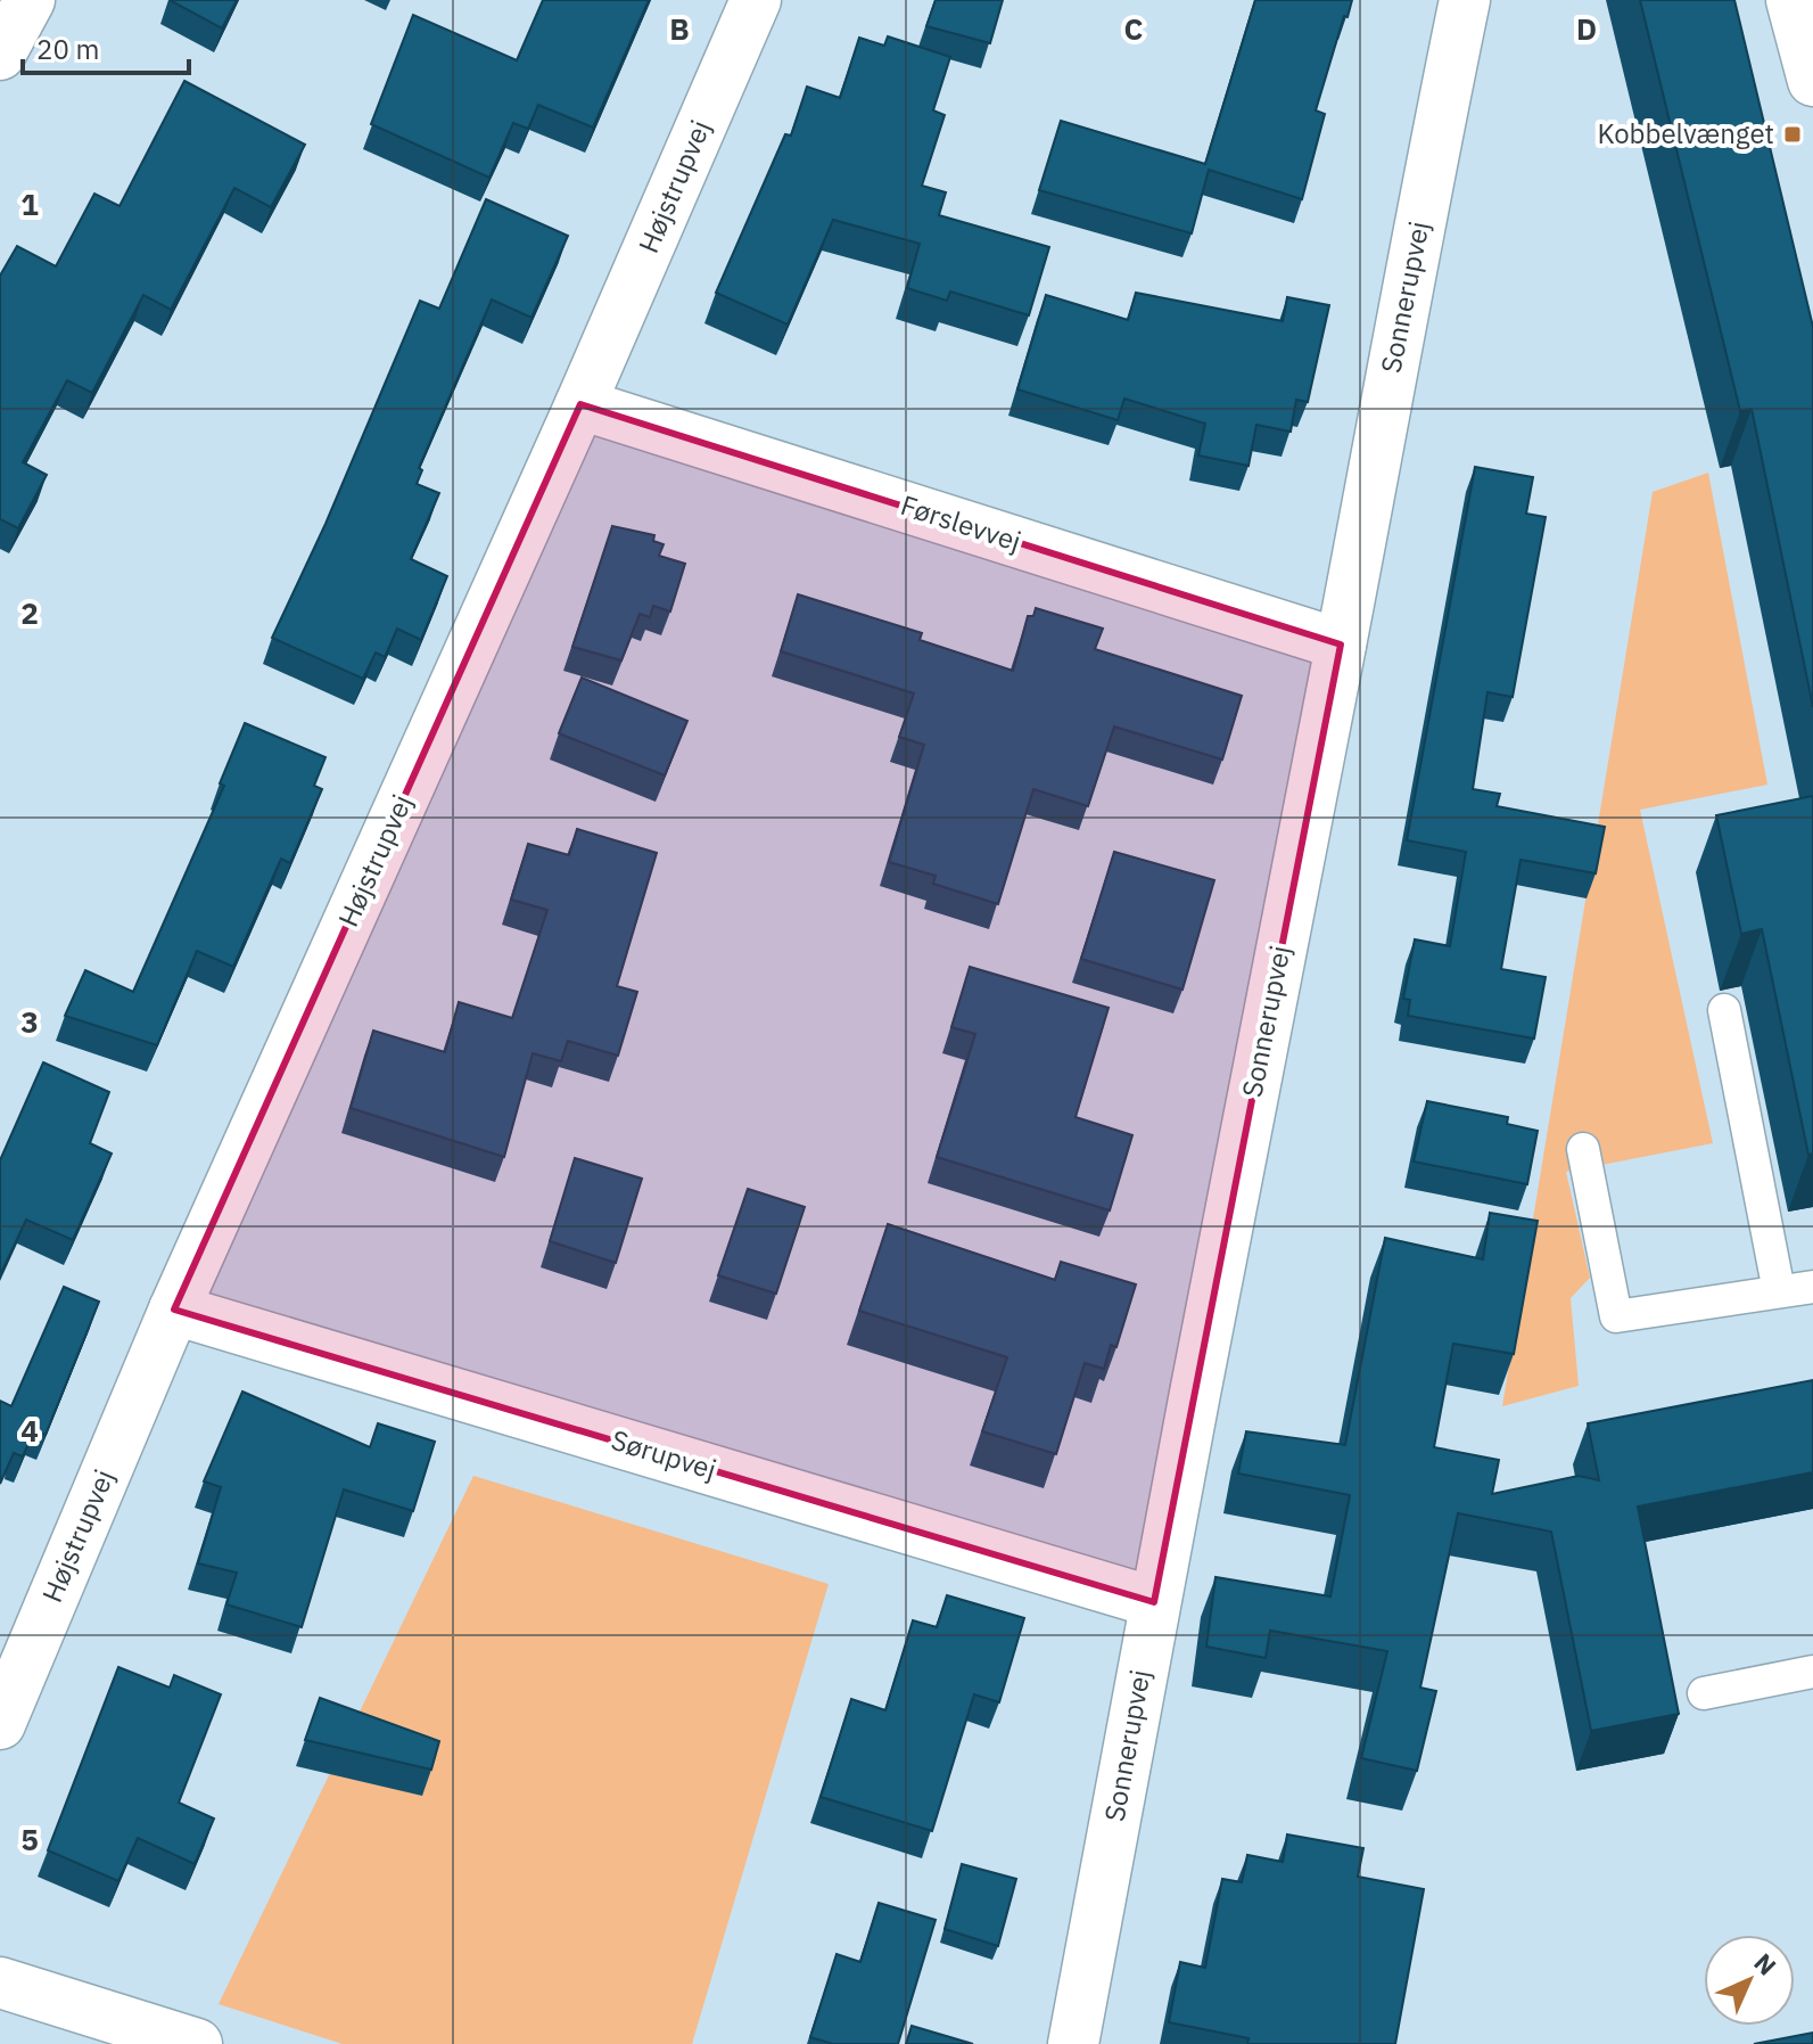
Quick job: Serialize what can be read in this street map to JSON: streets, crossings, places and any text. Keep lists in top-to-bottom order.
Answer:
{
  "streets": {
    "street": [
      "Højstrupvej",
      "Sonnerupvej",
      "Førslevvej",
      "Sørupvej"
    ]
  },
  "crossings": [
    ["Højstrupvej", "Førslevvej"],
    ["Højstrupvej", "Sørupvej"],
    ["Sonnerupvej", "Førslevvej"],
    ["Sonnerupvej", "Sørupvej"]
  ],
  "places": {
    "transit": ["Kobbelvænget"]
  },
  "scale_bar": "20 m",
  "north": "top right",
  "grid": {
    "columns": ["B", "C", "D"],
    "rows": [
      "1",
      "2",
      "3",
      "4",
      "5"
    ]
  }
}
